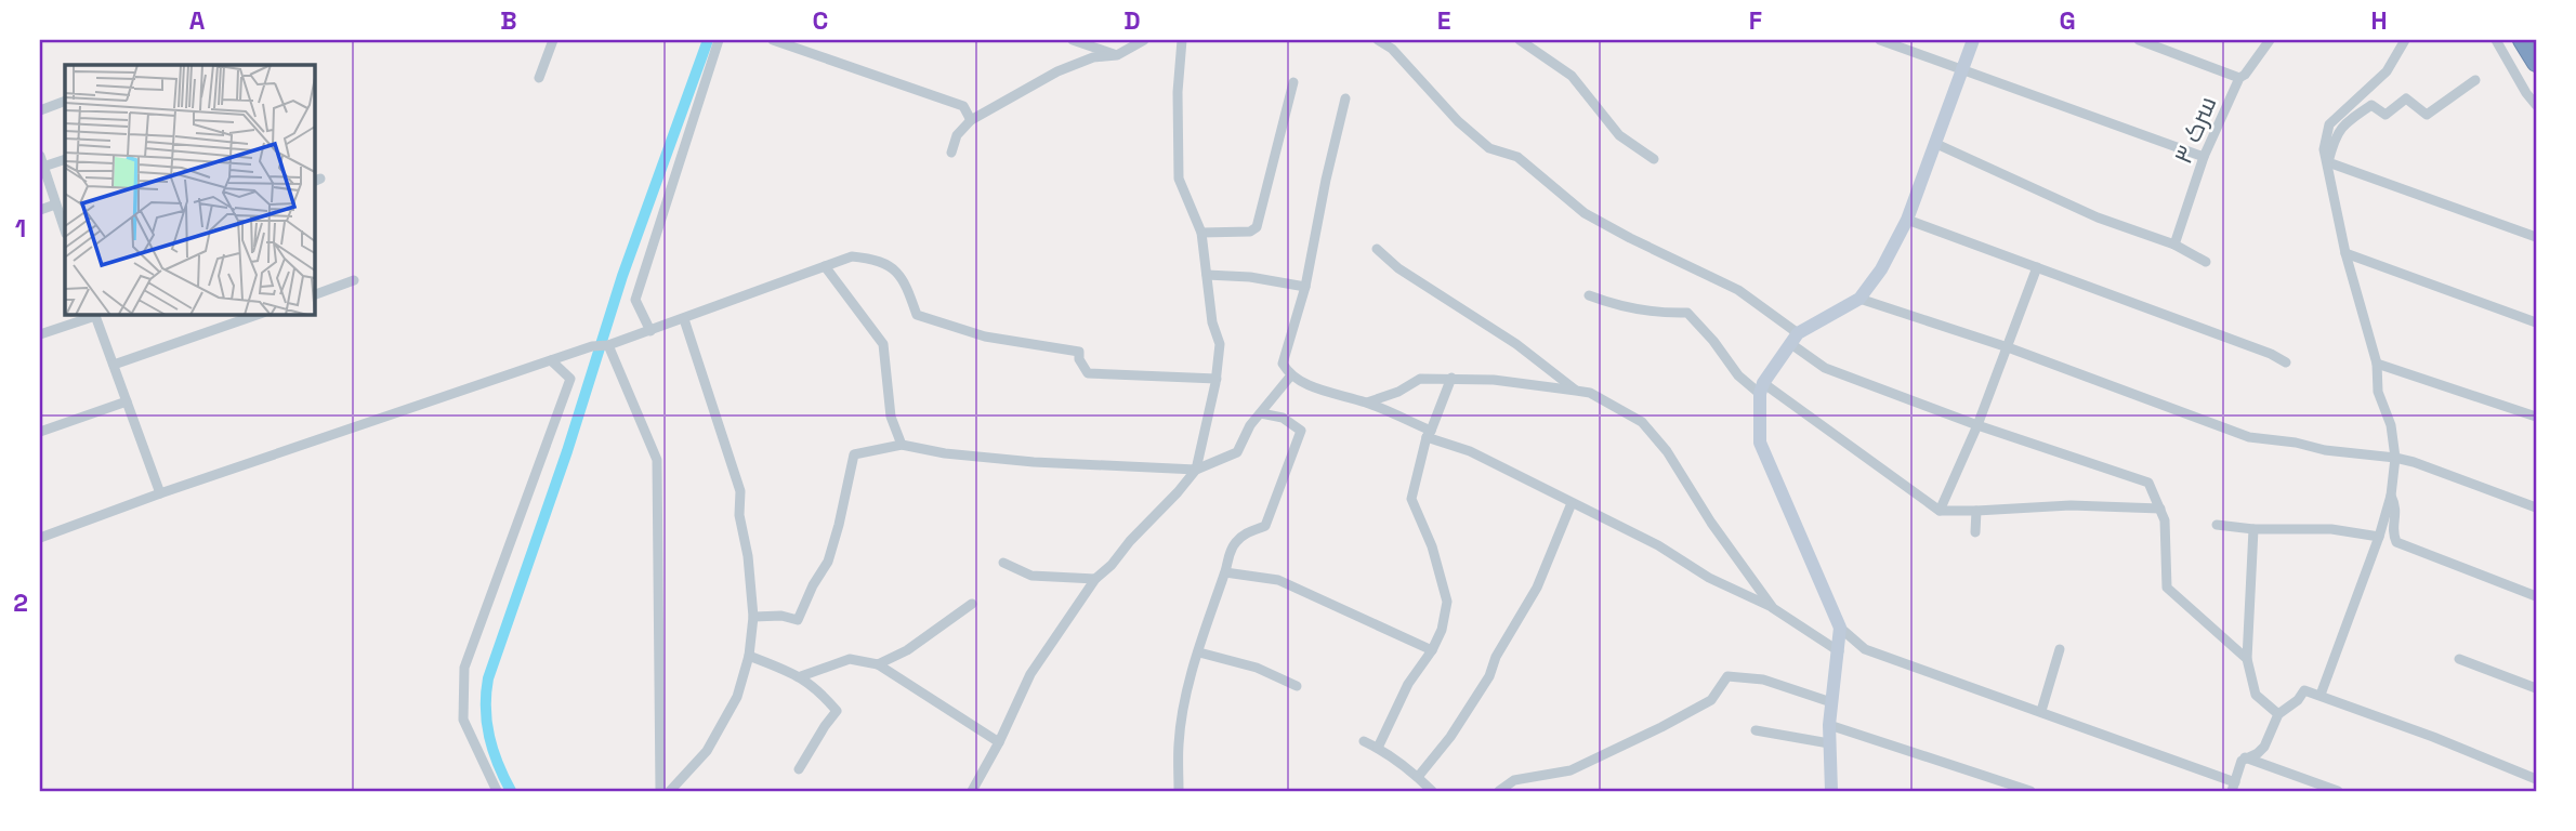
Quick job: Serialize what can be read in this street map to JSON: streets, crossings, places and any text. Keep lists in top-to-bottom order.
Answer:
{
  "streets": {
    "street": ["سرک ۳"]
  },
  "grid": {
    "columns": [
      "A",
      "B",
      "C",
      "D",
      "E",
      "F",
      "G",
      "H"
    ],
    "rows": ["1", "2"]
  }
}
